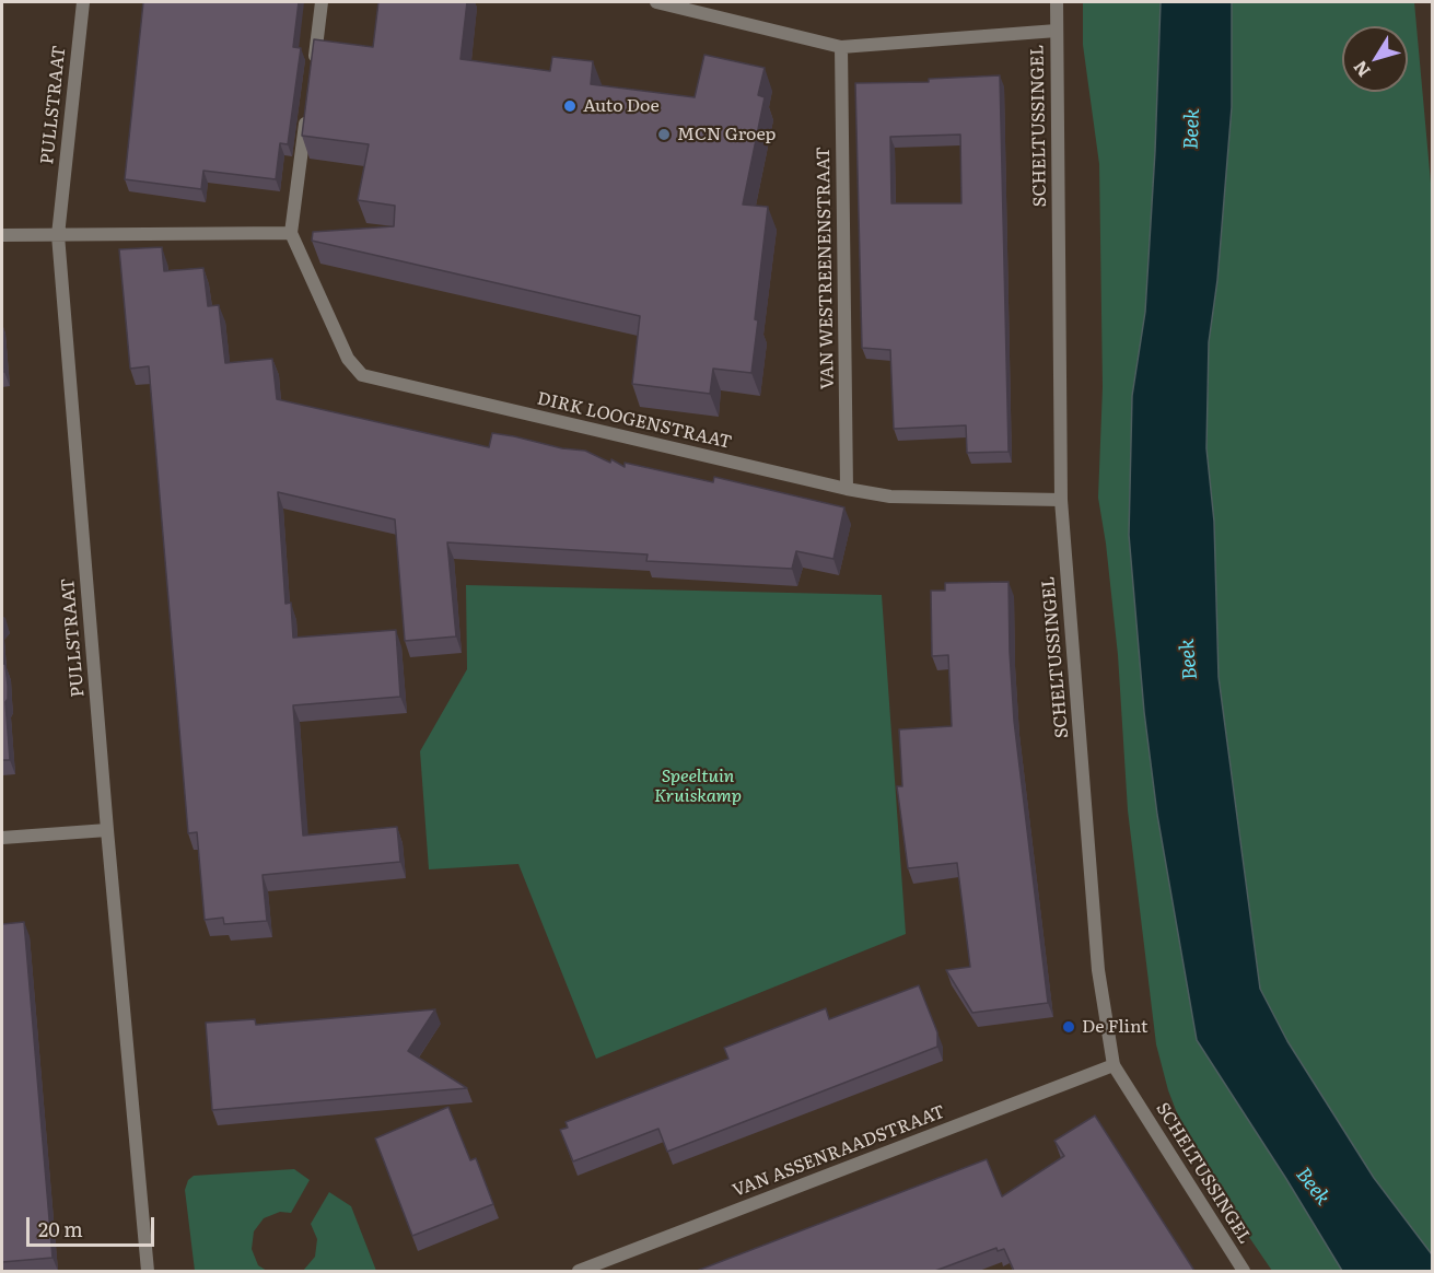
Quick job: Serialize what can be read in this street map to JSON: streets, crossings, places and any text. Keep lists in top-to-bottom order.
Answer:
{
  "streets": {
    "street": [
      "PULLSTRAAT",
      "SCHELTUSSINGEL",
      "VAN WESTREENENSTRAAT",
      "DIRK LOOGENSTRAAT",
      "VAN ASSENRAADSTRAAT"
    ]
  },
  "crossings": [
    ["SCHELTUSSINGEL", "DIRK LOOGENSTRAAT"],
    ["SCHELTUSSINGEL", "VAN ASSENRAADSTRAAT"],
    ["VAN WESTREENENSTRAAT", "DIRK LOOGENSTRAAT"]
  ],
  "water": ["Beek"],
  "parks": ["Speeltuin Kruiskamp"],
  "places": ["Auto Doe", "MCN Groep", "De Flint"],
  "scale_bar": "20 m",
  "north": "bottom left"
}
